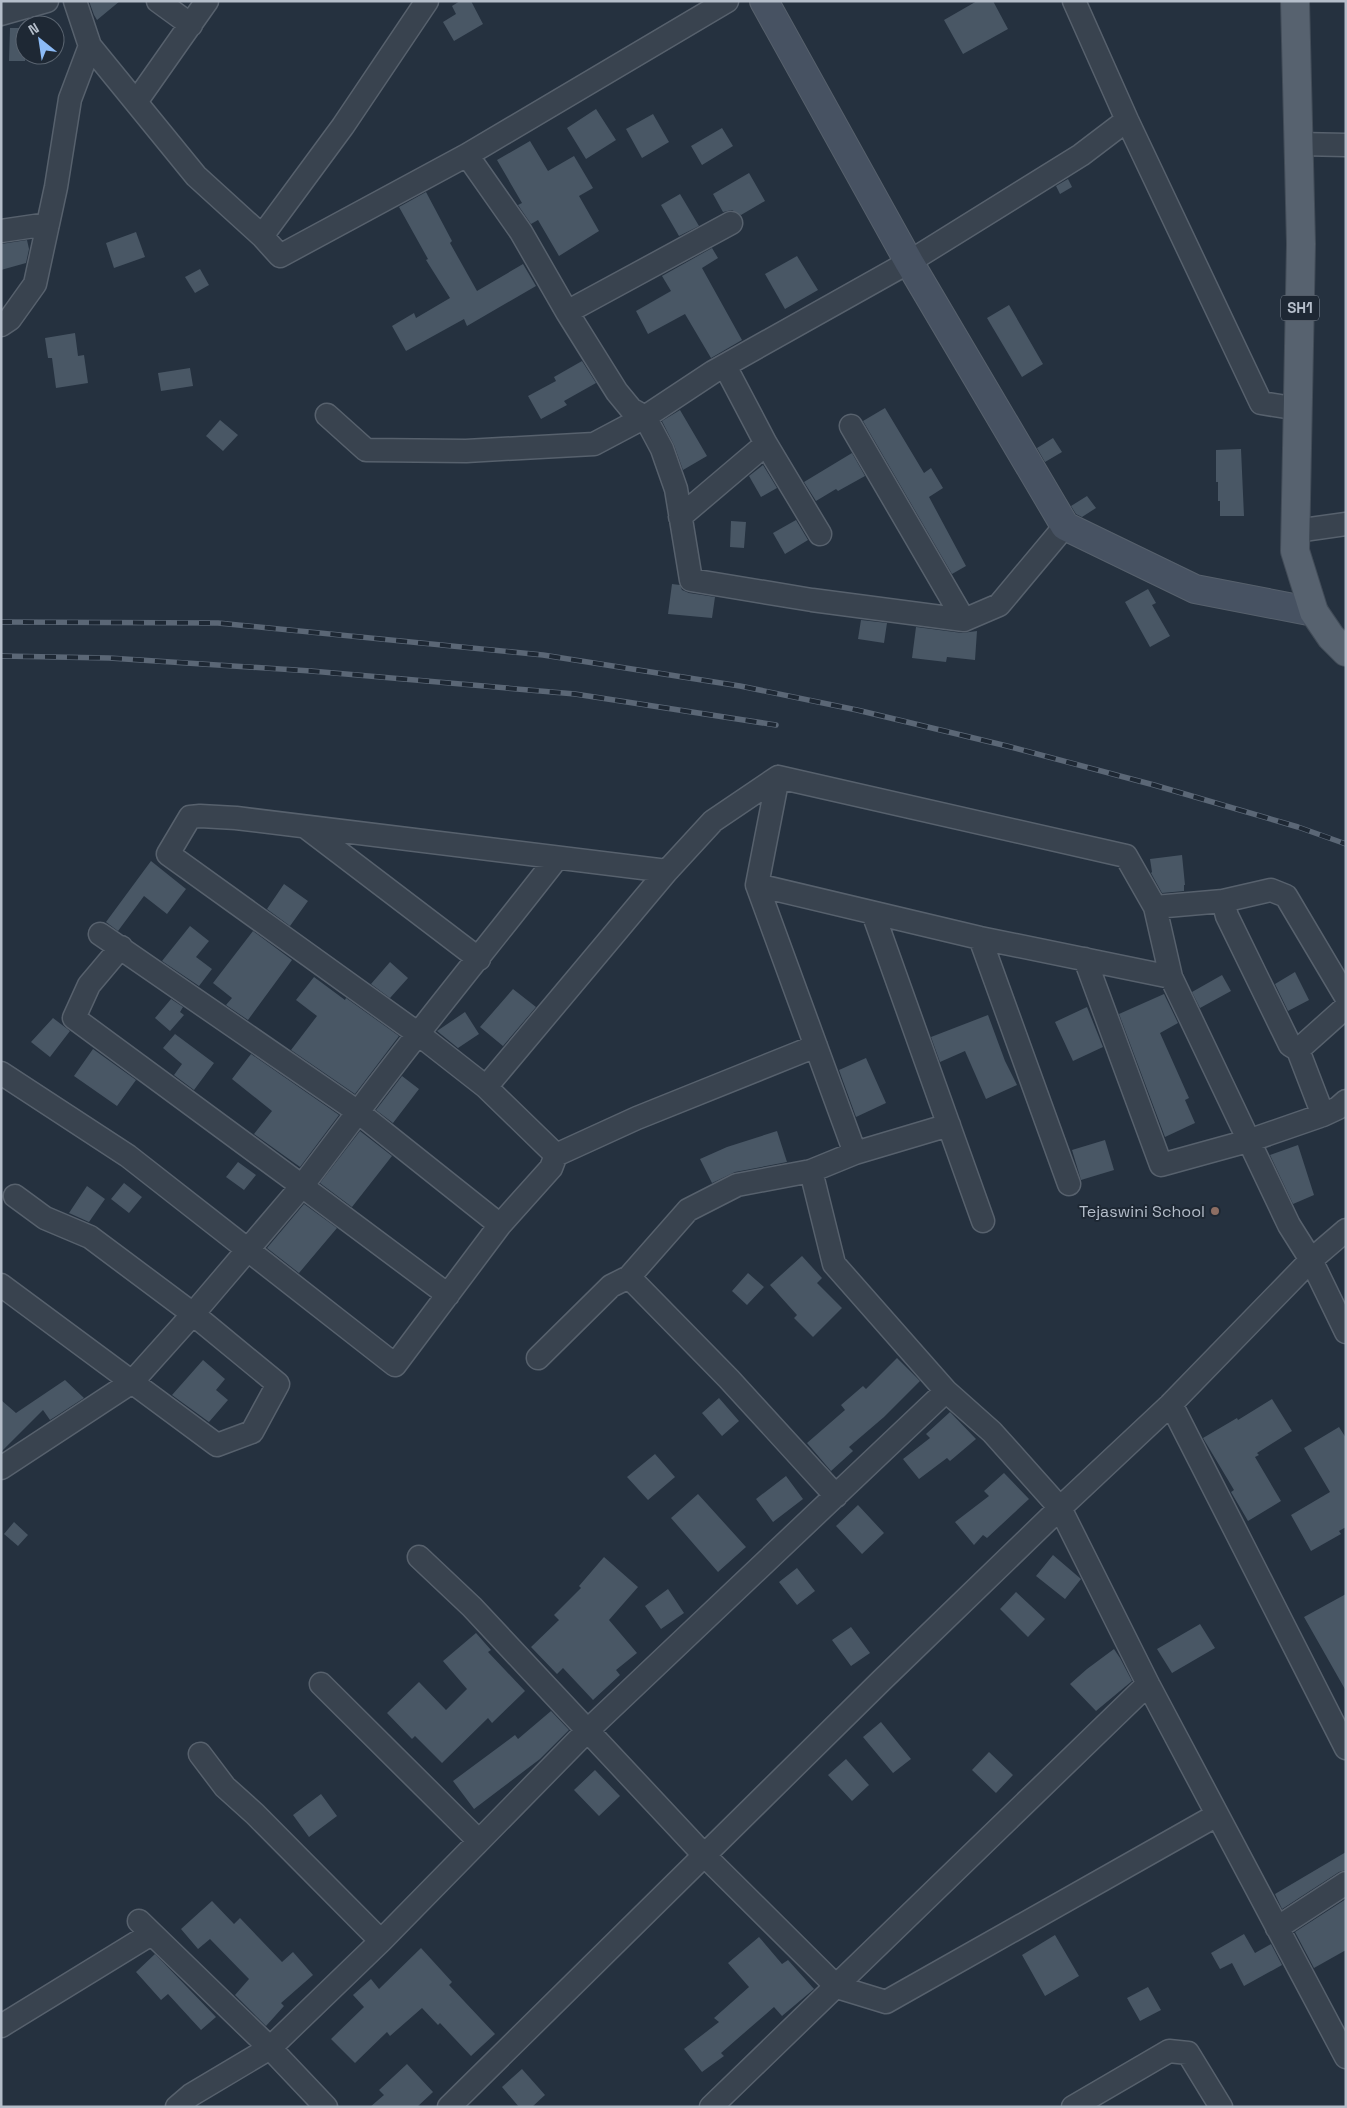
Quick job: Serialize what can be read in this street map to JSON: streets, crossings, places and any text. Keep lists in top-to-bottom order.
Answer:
{
  "streets": {
    "main road": ["SH1"]
  },
  "places": ["Tejaswini School"],
  "north": "top left"
}
